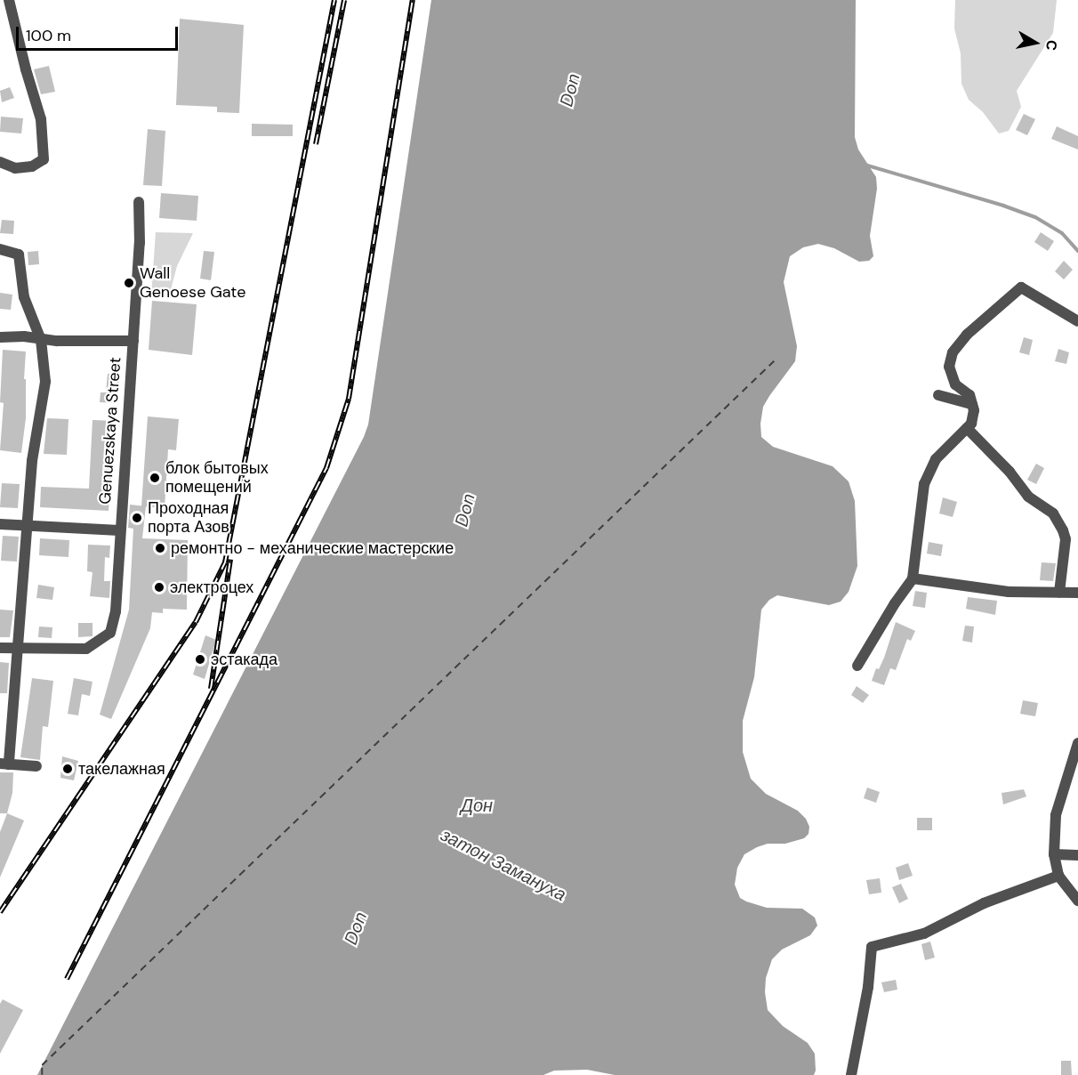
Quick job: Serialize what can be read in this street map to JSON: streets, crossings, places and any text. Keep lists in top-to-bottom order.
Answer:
{
  "streets": {
    "street": ["Genuezskaya Street"]
  },
  "water": ["Don", "Дон", "затон Замануха"],
  "places": [
    "Wall Genoese Gate",
    "блок бытовых помещений",
    "Проходная порта Азов",
    "ремонтно - механические мастерские",
    "электроцех",
    "эстакада",
    "такелажная"
  ],
  "scale_bar": "100 m",
  "north": "right"
}
